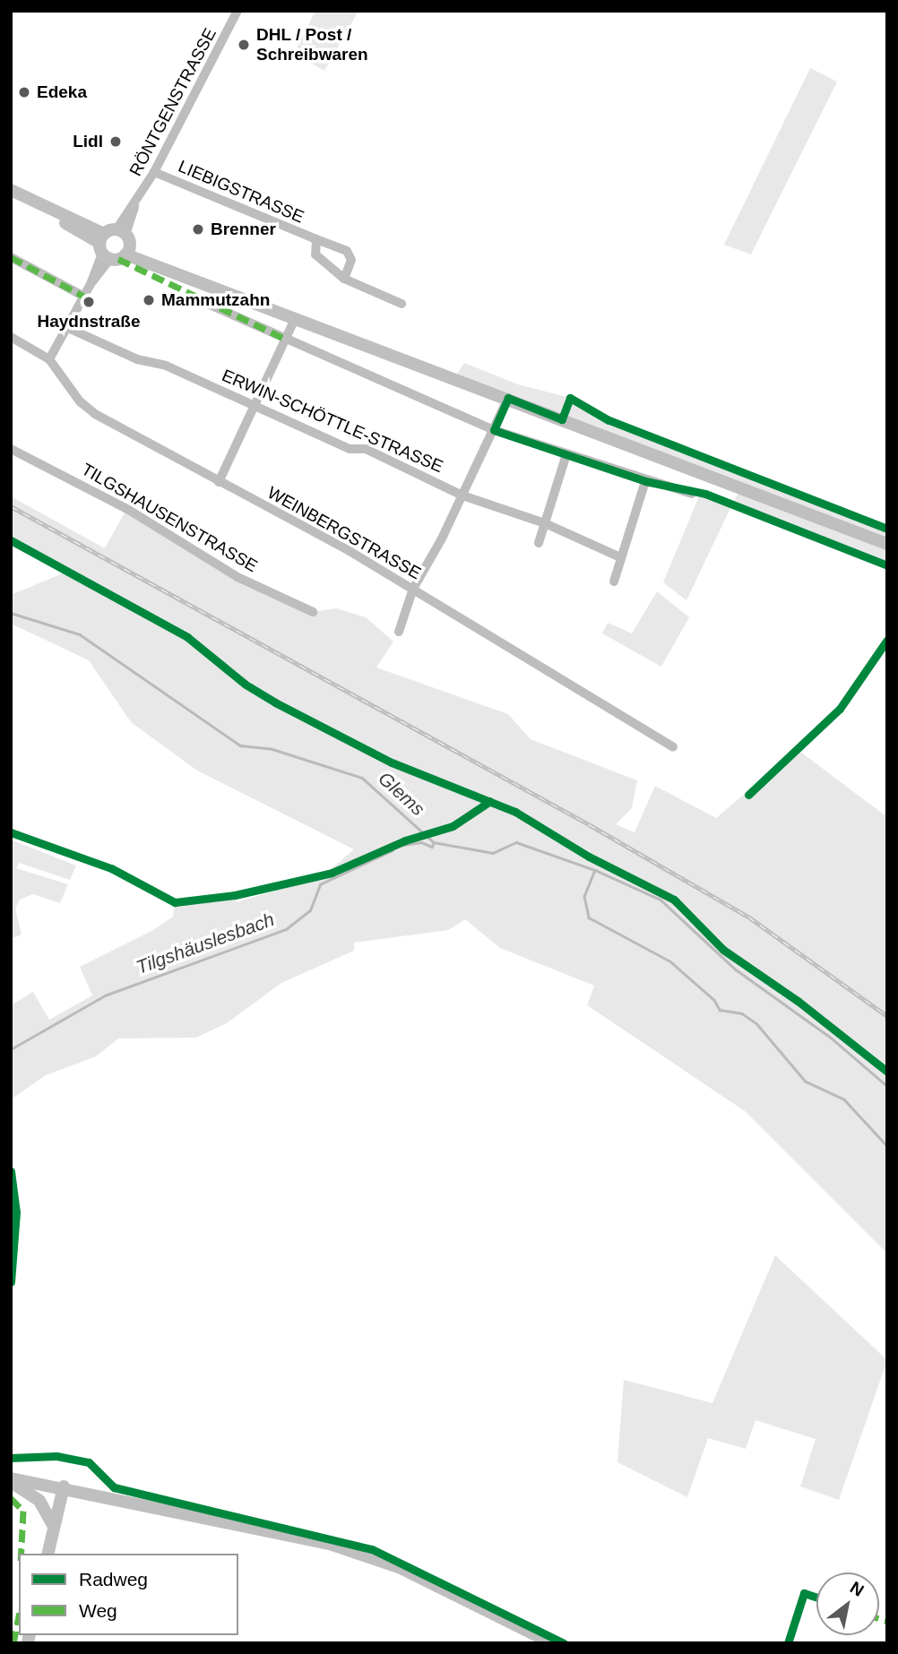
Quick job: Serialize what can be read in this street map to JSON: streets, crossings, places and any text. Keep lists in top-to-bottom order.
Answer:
{
  "streets": {
    "street": [
      "RÖNTGENSTRASSE",
      "LIEBIGSTRASSE",
      "ERWIN-SCHÖTTLE-STRASSE",
      "TILGSHAUSENSTRASSE",
      "WEINBERGSTRASSE"
    ]
  },
  "crossings": [
    ["RÖNTGENSTRASSE", "LIEBIGSTRASSE"]
  ],
  "water": ["Glems", "Tilgshäuslesbach"],
  "places": [
    "DHL / Post / Schreibwaren",
    "Edeka",
    "Lidl",
    "Brenner",
    "Mammutzahn",
    "Haydnstraße"
  ],
  "legend": ["Radweg", "Weg"],
  "north": "top right"
}
